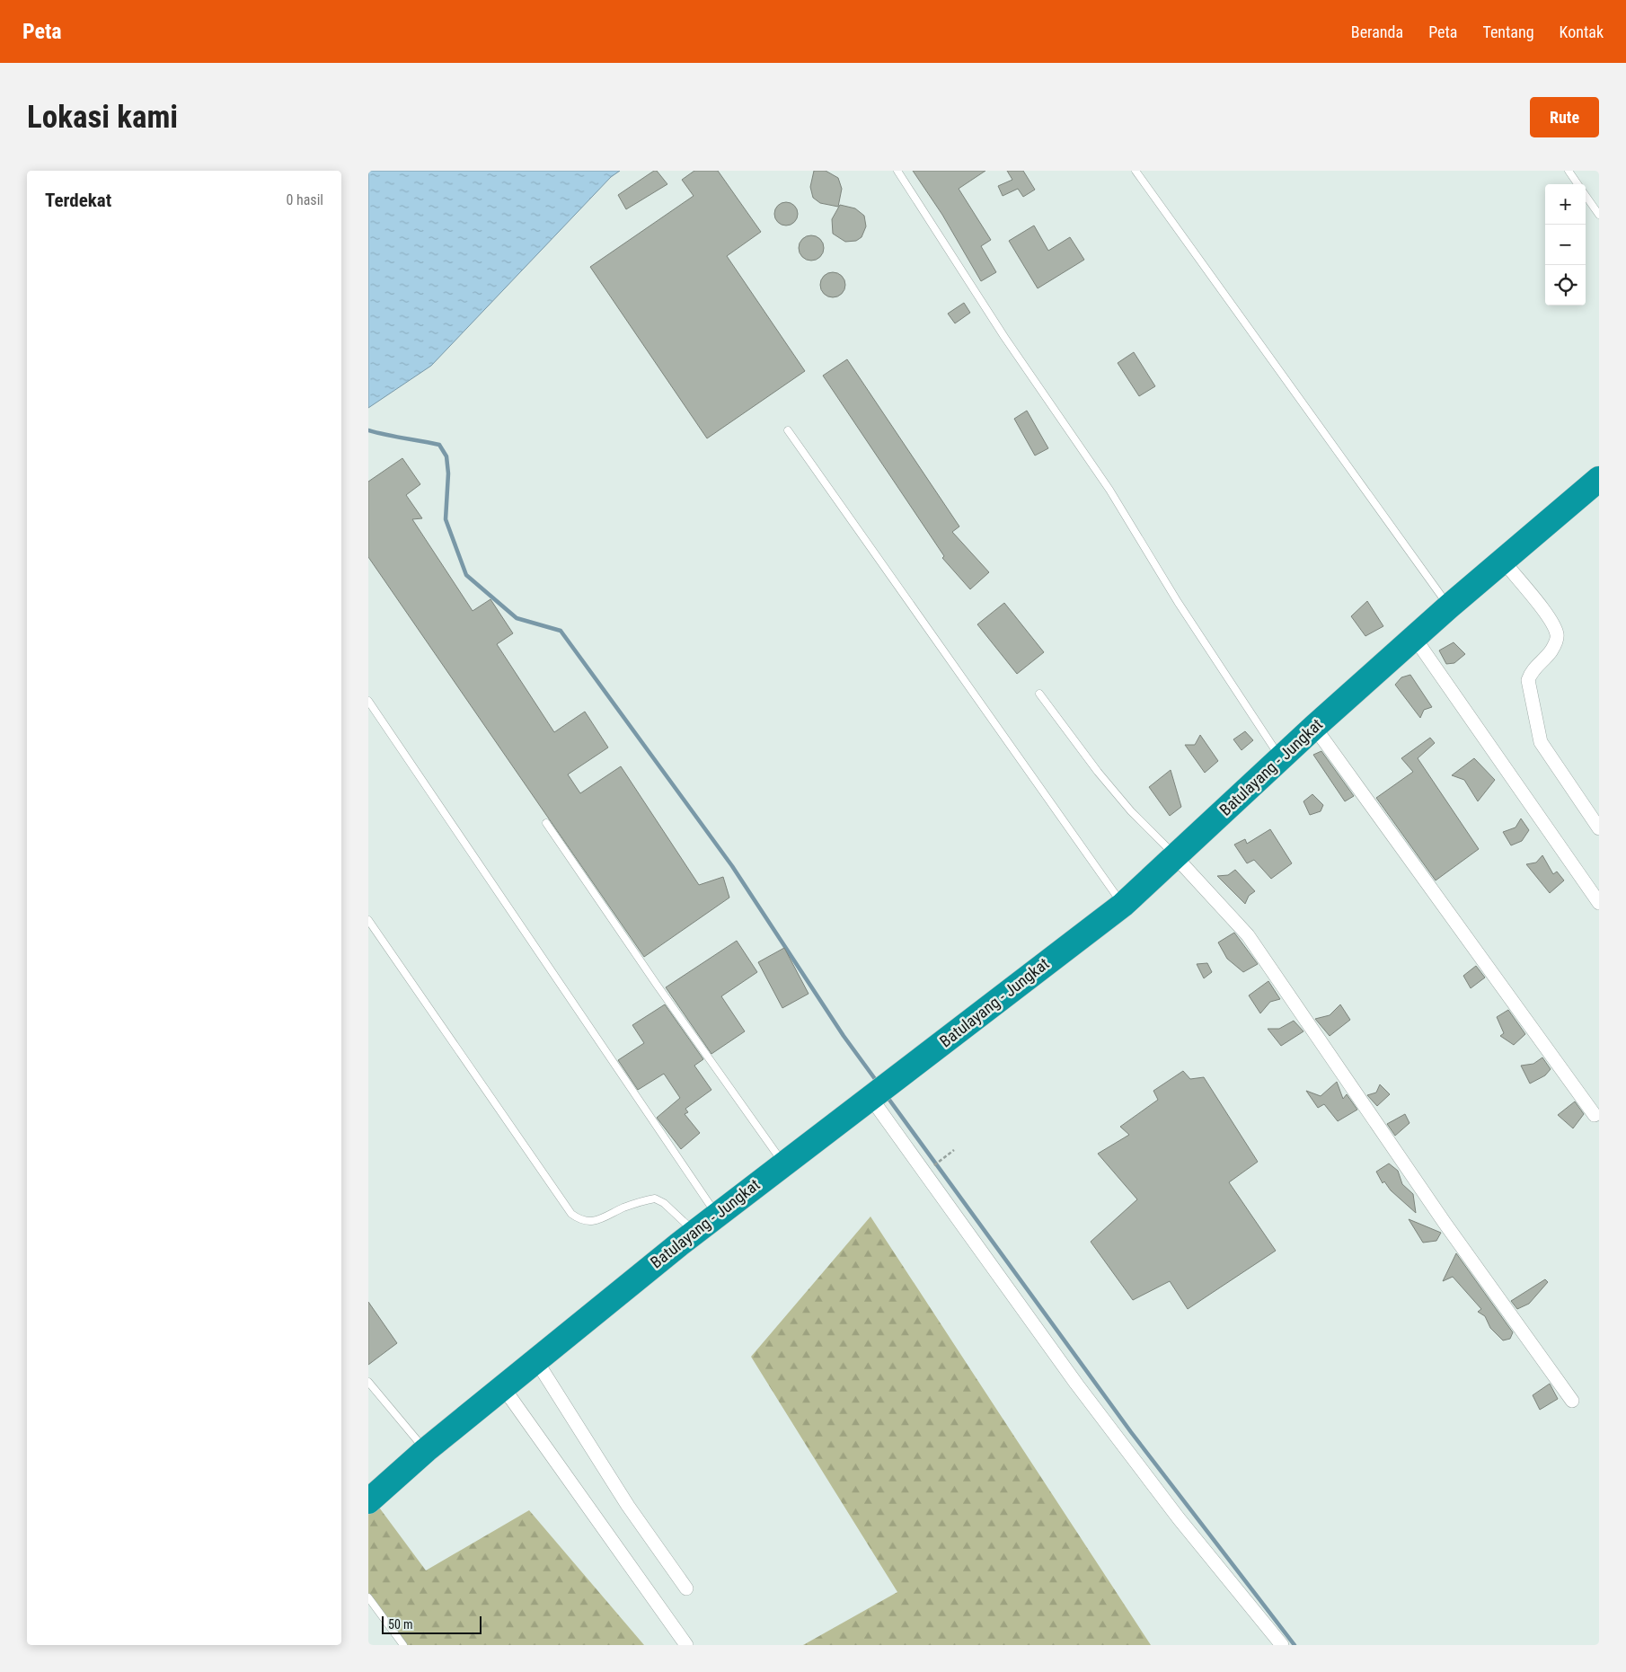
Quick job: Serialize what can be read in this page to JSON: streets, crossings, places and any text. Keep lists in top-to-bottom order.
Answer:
{
  "streets": {
    "highway": ["Batulayang - Jungkat"]
  },
  "scale_bar": "50 m",
  "page": {
    "header": "Peta",
    "nav": [
      "Beranda",
      "Peta",
      "Tentang",
      "Kontak"
    ],
    "buttons": "Rute",
    "title": "Lokasi kami",
    "heading": ["Terdekat", "0 hasil"],
    "map_buttons": ["+", "−"],
    "scale": "50 m"
  }
}
